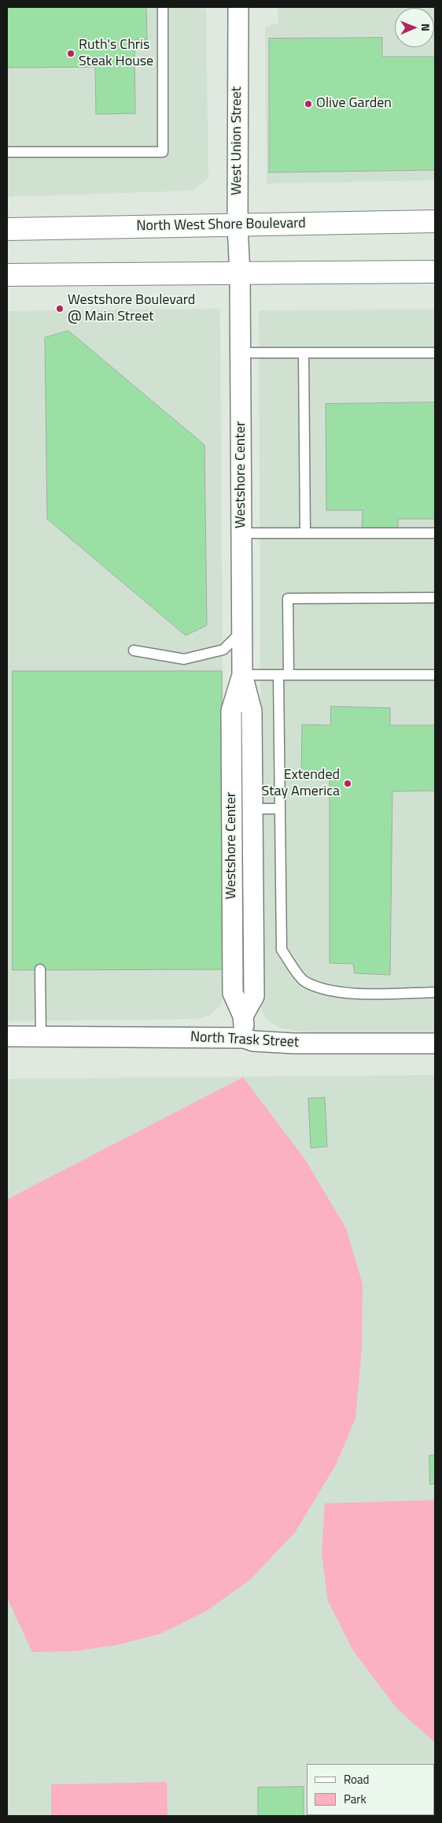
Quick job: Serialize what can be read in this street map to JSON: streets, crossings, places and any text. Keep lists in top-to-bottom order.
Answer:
{
  "streets": {
    "main road": ["North West Shore Boulevard"],
    "street": ["West Union Street", "Westshore Center", "North Trask Street"]
  },
  "crossings": [
    ["West Union Street", "North West Shore Boulevard"],
    ["West Union Street", "Westshore Center"],
    ["Westshore Center", "North Trask Street"]
  ],
  "places": [
    "Ruth's Chris Steak House",
    "Olive Garden",
    "Westshore Boulevard @ Main Street",
    "Extended Stay America"
  ],
  "legend": ["Road", "Park"],
  "north": "right"
}
